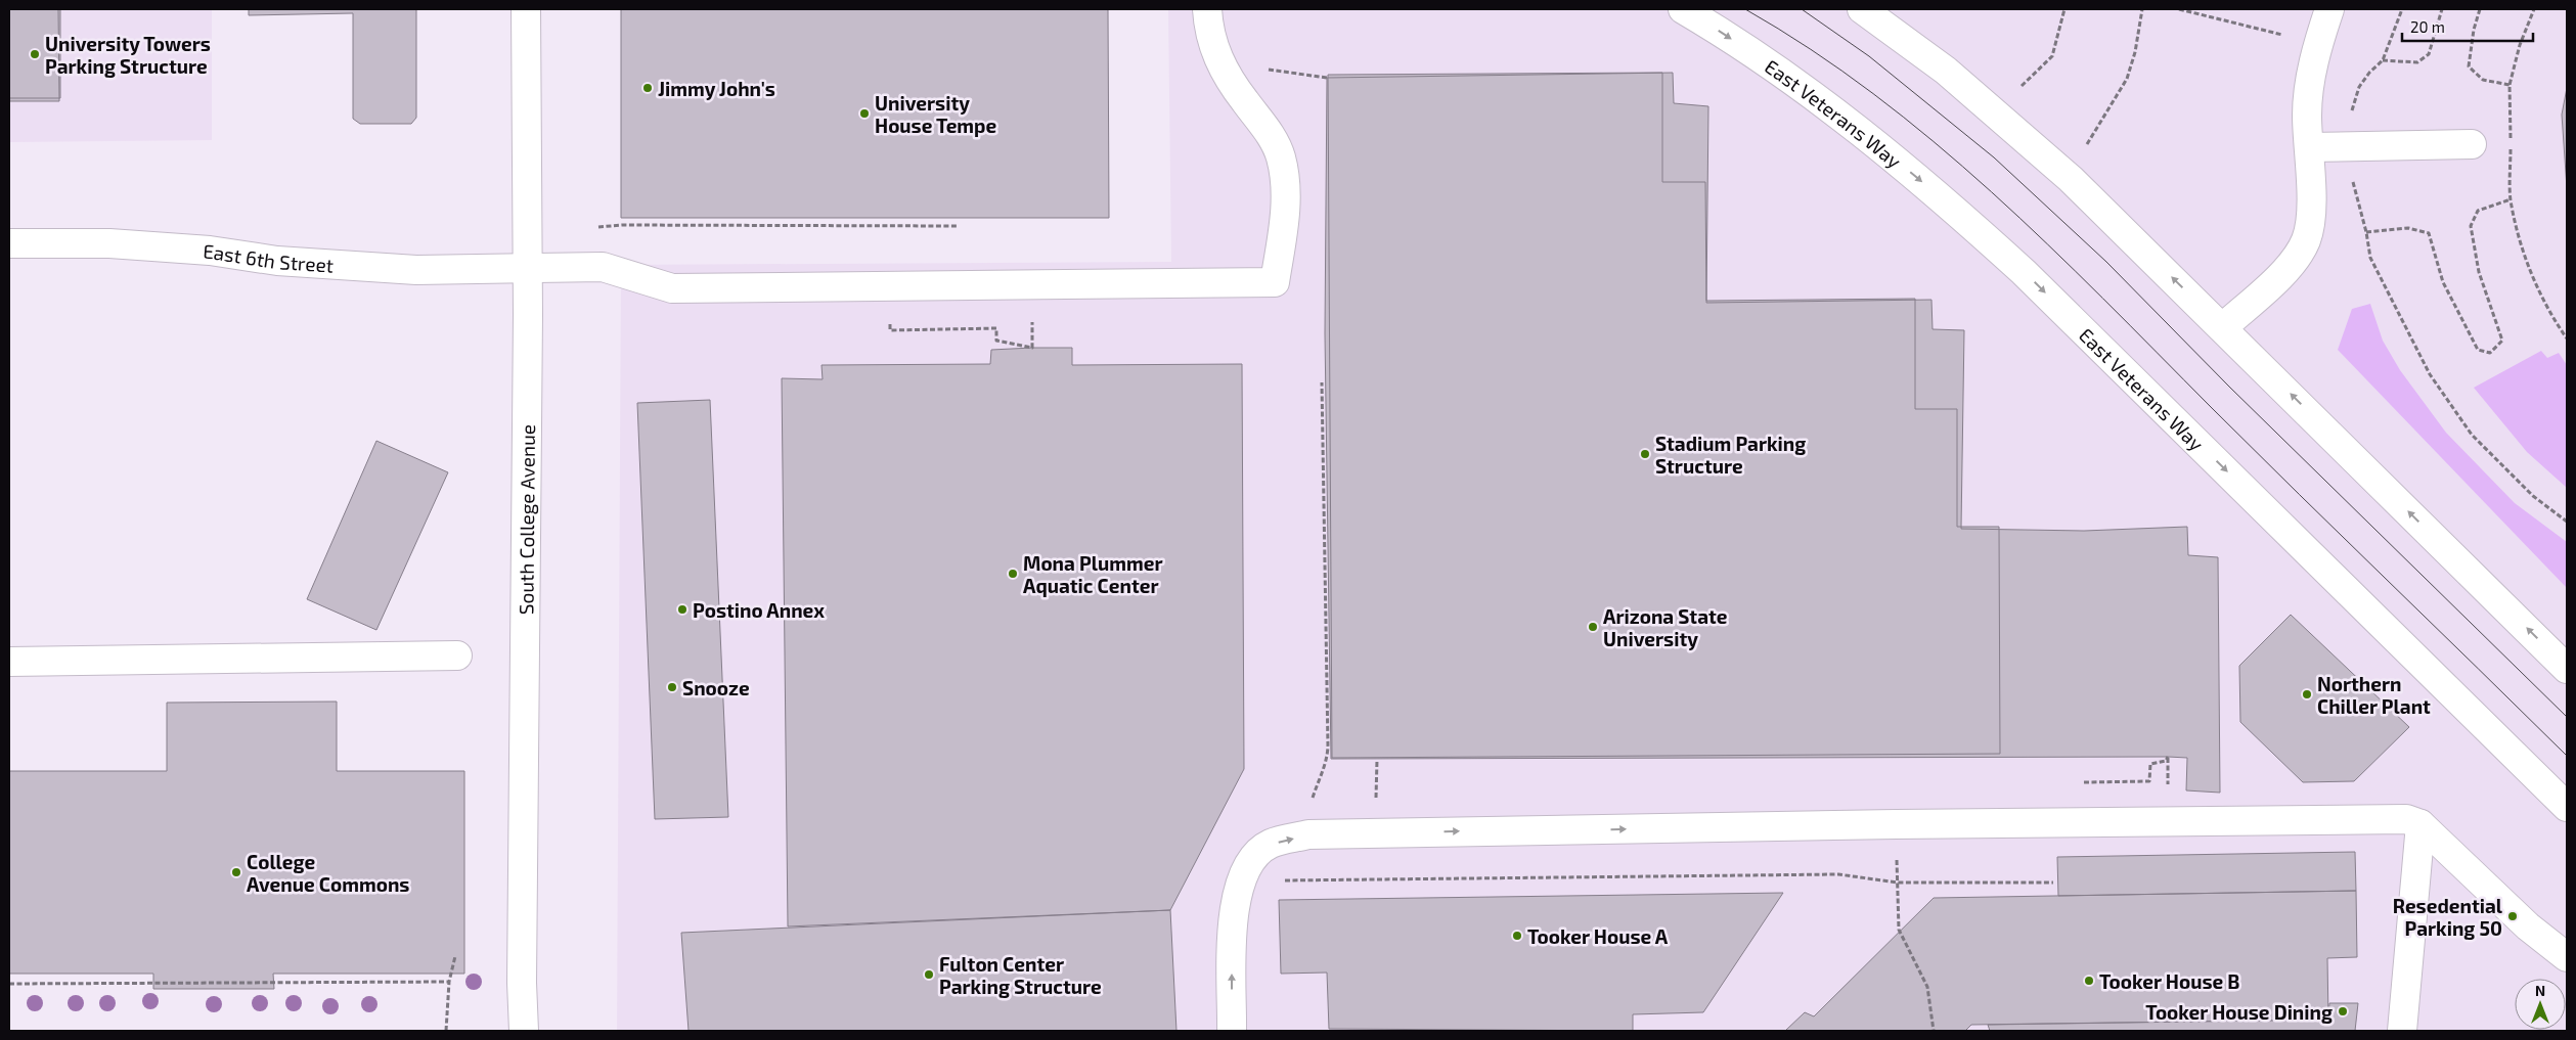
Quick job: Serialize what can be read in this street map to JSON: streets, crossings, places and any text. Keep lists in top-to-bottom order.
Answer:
{
  "streets": {
    "street": ["East Veterans Way", "East 6th Street", "South College Avenue"]
  },
  "crossings": [
    ["East 6th Street", "South College Avenue"]
  ],
  "places": [
    "University Towers Parking Structure",
    "Jimmy John's",
    "University House Tempe",
    "Stadium Parking Structure",
    "Mona Plummer Aquatic Center",
    "Postino Annex",
    "Arizona State University",
    "Snooze",
    "Northern Chiller Plant",
    "College Avenue Commons",
    "Resedential Parking 50",
    "Tooker House A",
    "Fulton Center Parking Structure",
    "Tooker House B",
    "Tooker House Dining"
  ],
  "scale_bar": "20 m",
  "north": "top"
}
